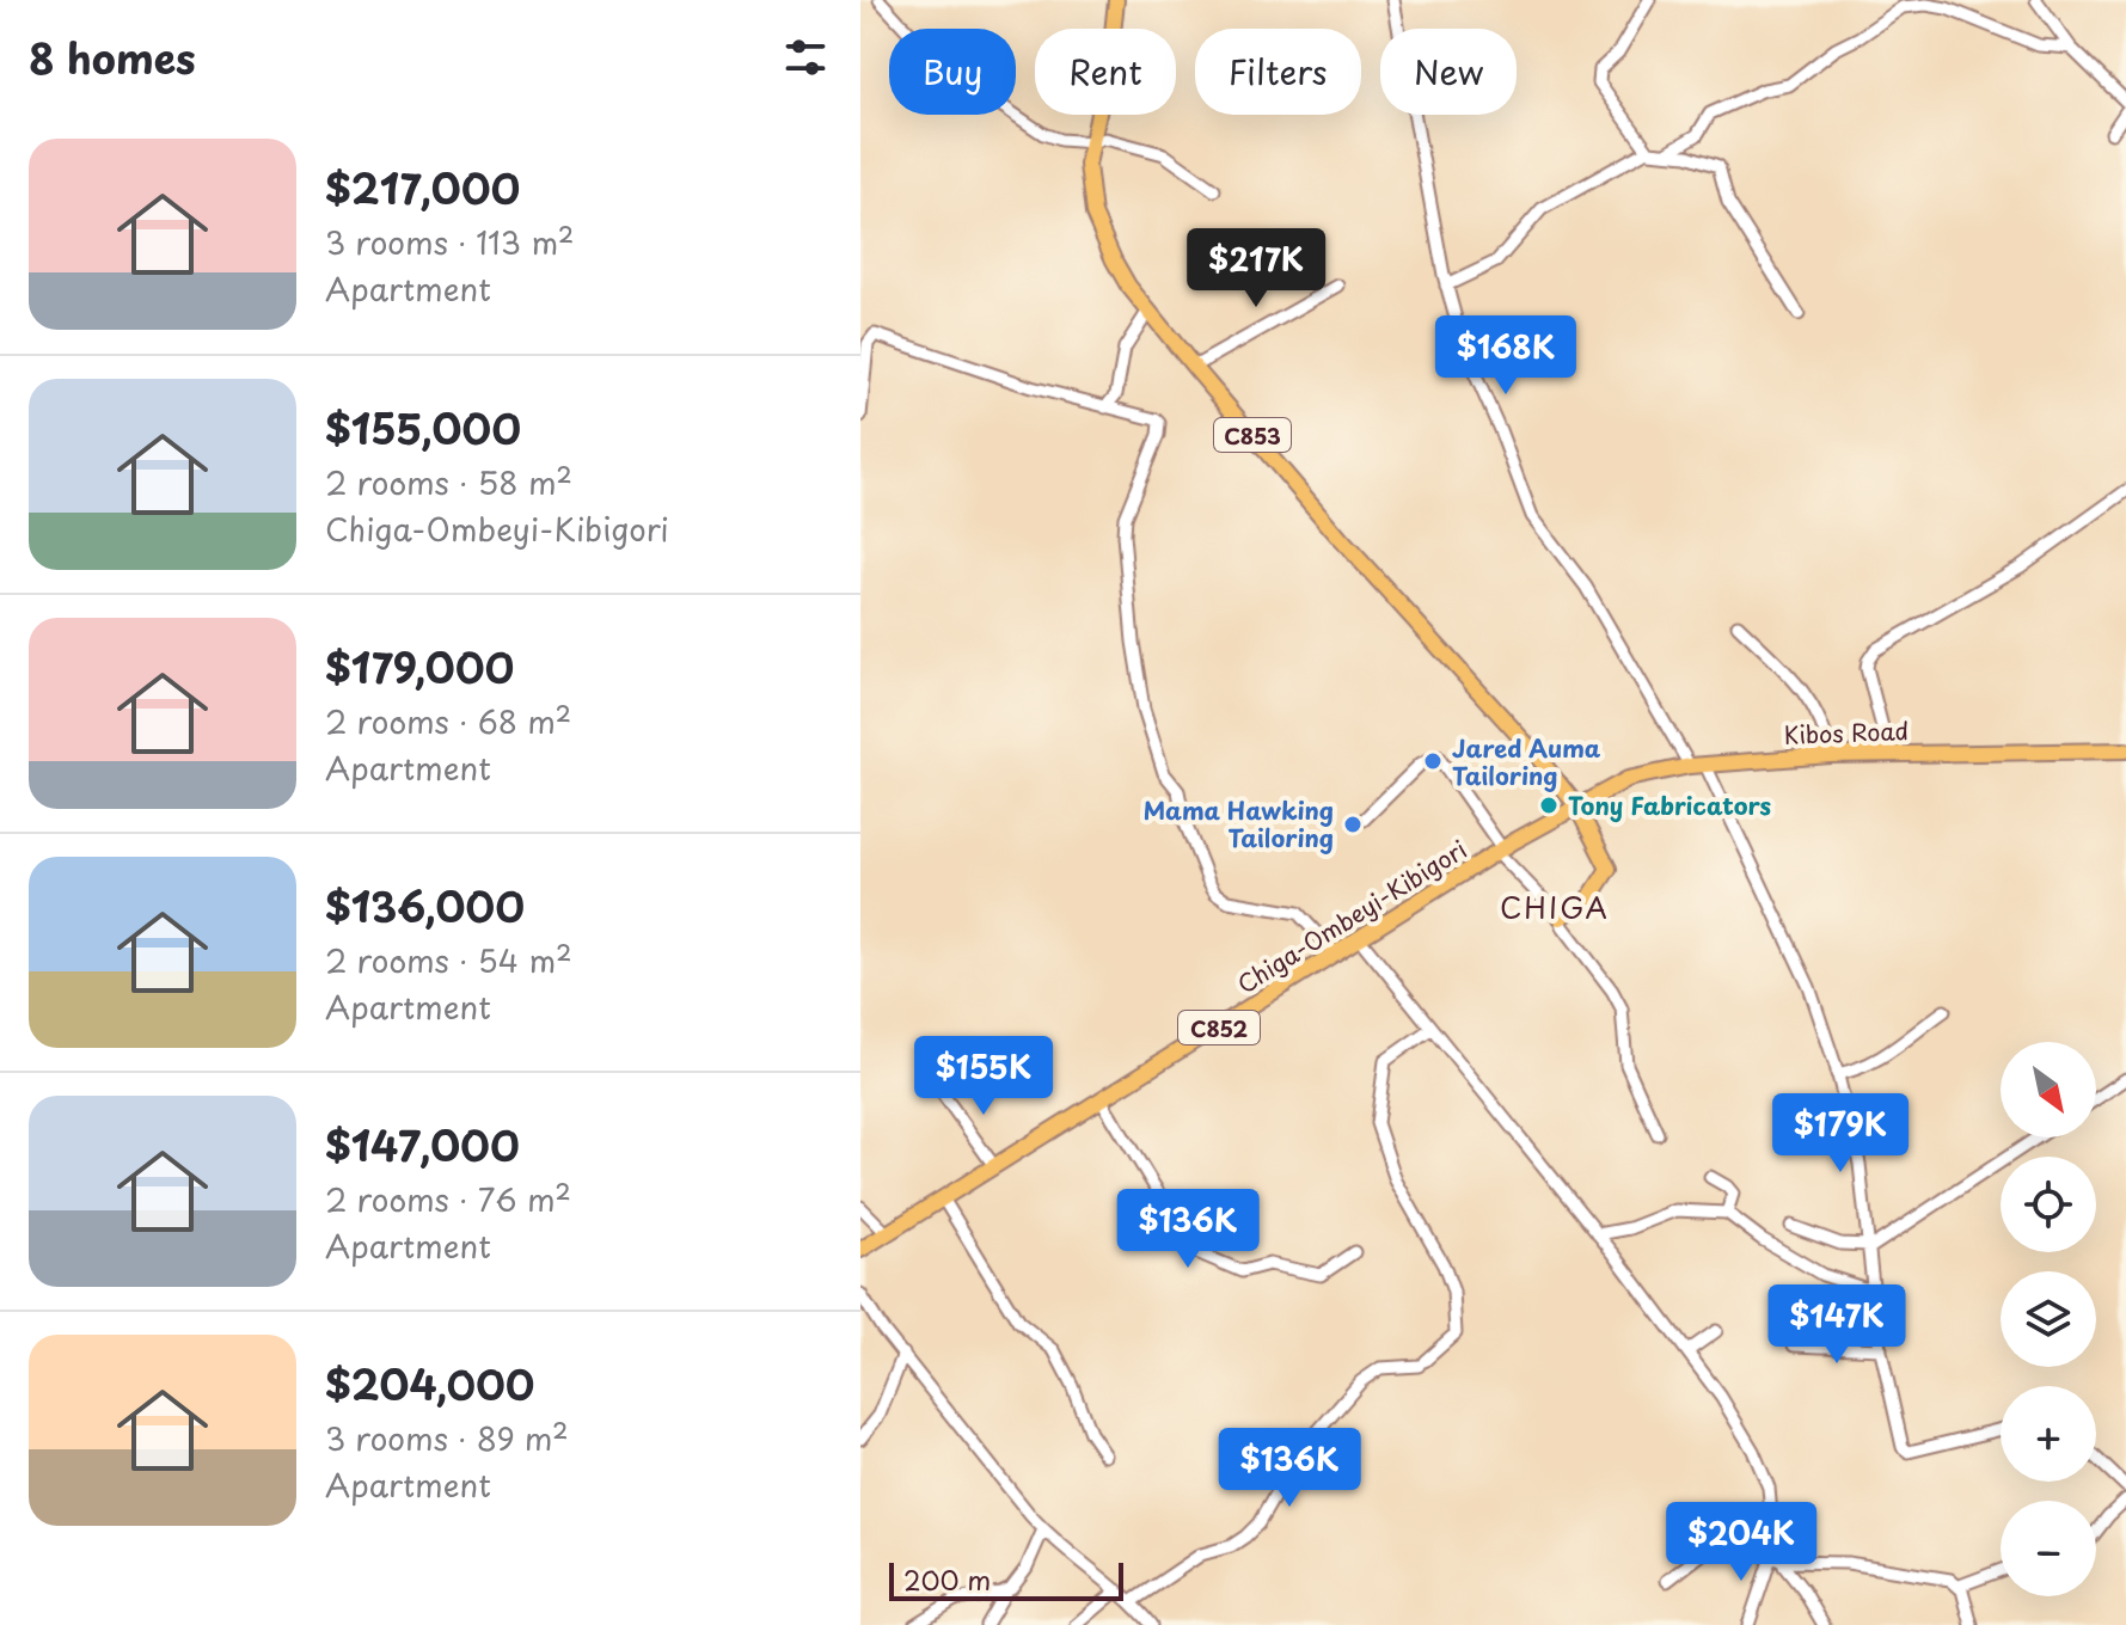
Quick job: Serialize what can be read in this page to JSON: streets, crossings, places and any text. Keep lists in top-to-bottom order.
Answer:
{
  "streets": {
    "main road": [
      "C853",
      "Kibos Road",
      "Chiga-Ombeyi-Kibigori",
      "C852"
    ]
  },
  "crossings": [
    ["C853", "Kibos Road"],
    ["C853", "Chiga-Ombeyi-Kibigori"],
    ["Kibos Road", "Chiga-Ombeyi-Kibigori"]
  ],
  "districts": ["CHIGA"],
  "places": ["Jared Auma Tailoring", "Tony Fabricators", "Mama Hawking Tailoring"],
  "scale_bar": "200 m",
  "north": "bottom right",
  "page": {
    "heading": "8 homes",
    "chip": [
      "Buy",
      "Rent",
      "Filters",
      "New"
    ],
    "list": [
      {
        "name": "$217,000",
        "note": "3 rooms · 113 m² · Apartment"
      },
      {
        "name": "$155,000",
        "note": "2 rooms · 58 m² · Chiga-Ombeyi-Kibigori"
      },
      {
        "name": "$179,000",
        "note": "2 rooms · 68 m² · Apartment"
      },
      {
        "name": "$136,000",
        "note": "2 rooms · 54 m² · Apartment"
      },
      {
        "name": "$147,000",
        "note": "2 rooms · 76 m² · Apartment"
      },
      {
        "name": "$204,000",
        "note": "3 rooms · 89 m² · Apartment"
      }
    ],
    "price": [
      "$217K",
      "$168K",
      "$155K",
      "$179K",
      "$136K",
      "$147K",
      "$136K",
      "$204K"
    ],
    "map_buttons": ["+", "−"],
    "scale": "200 m"
  }
}
